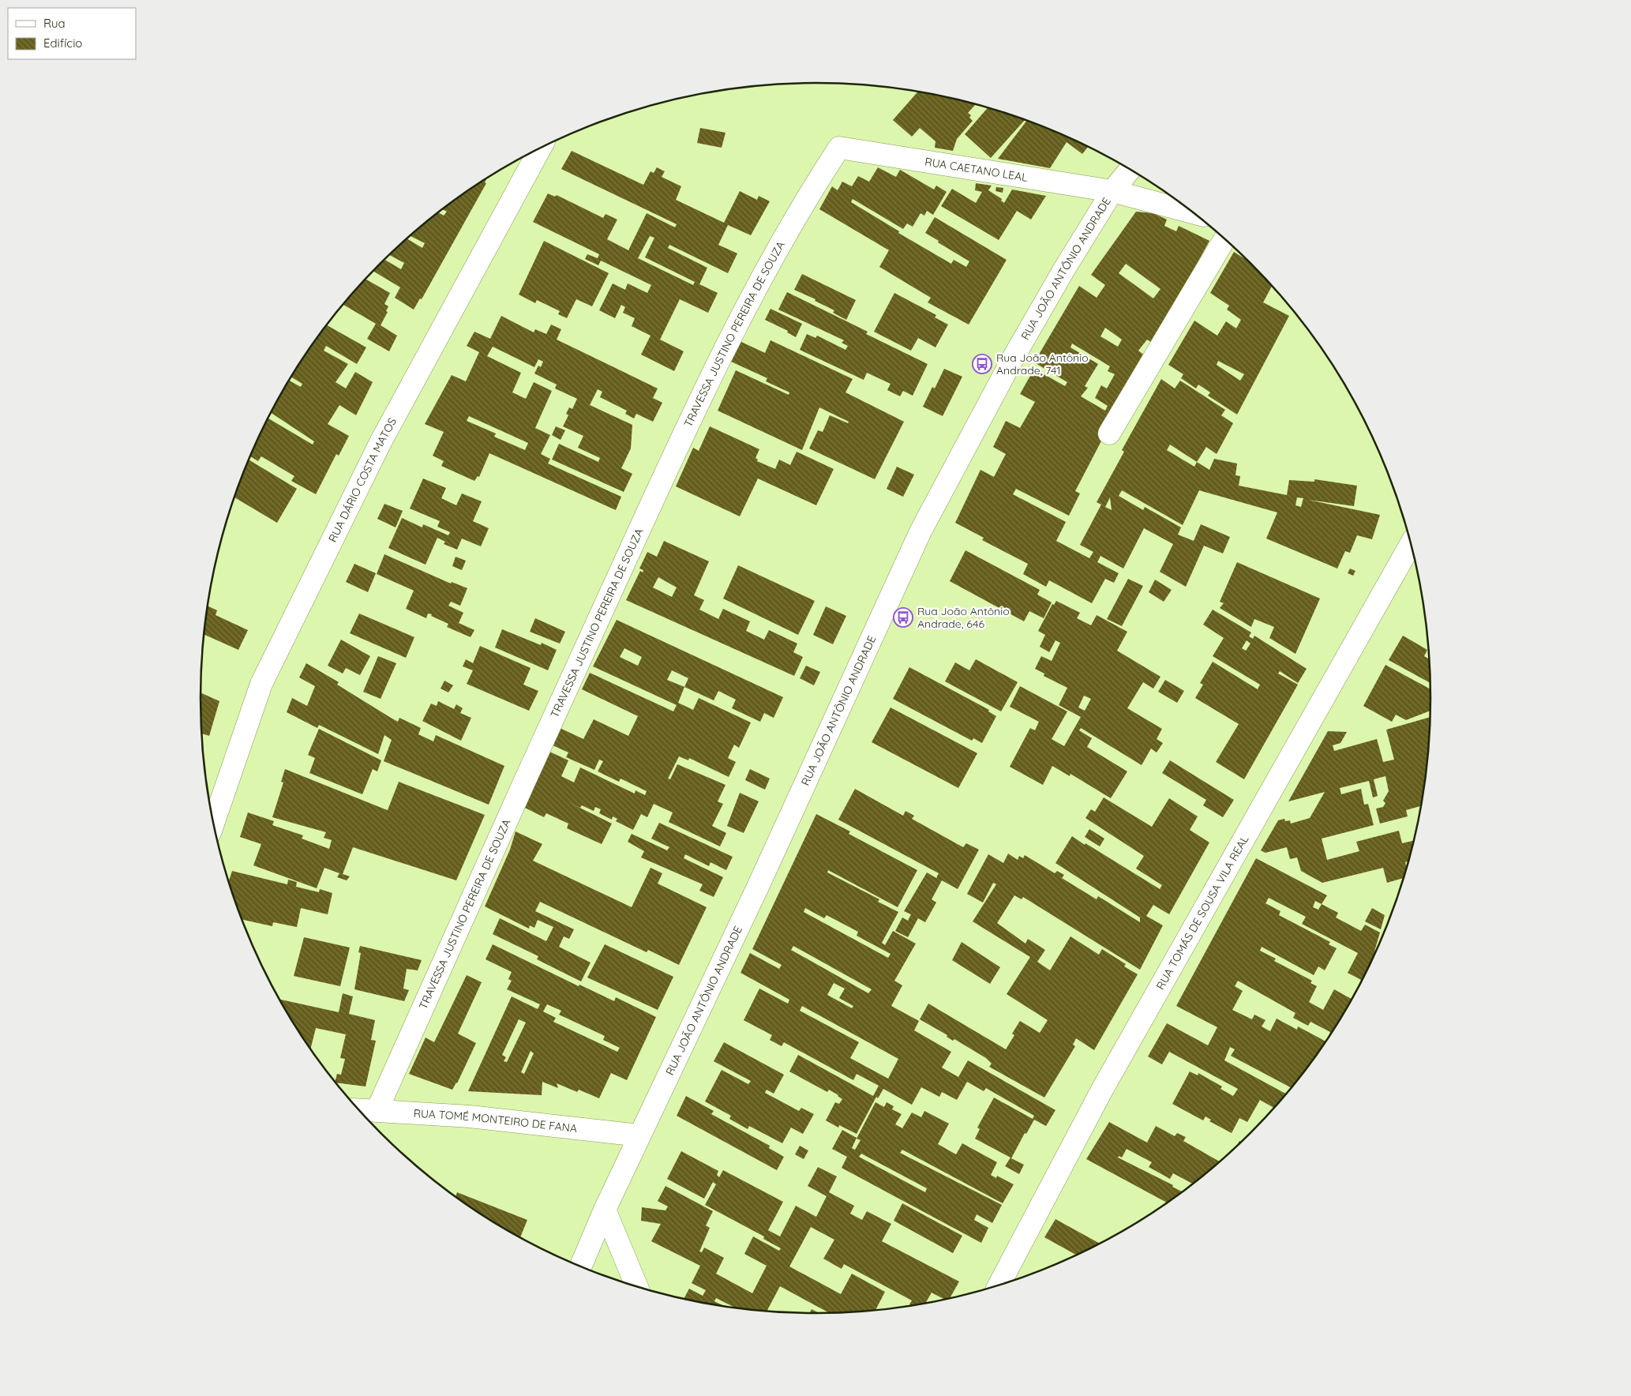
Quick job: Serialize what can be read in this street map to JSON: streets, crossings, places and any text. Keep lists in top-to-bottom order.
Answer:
{
  "streets": {
    "street": [
      "RUA CAETANO LEAL",
      "RUA JOÃO ANTÔNIO ANDRADE",
      "TRAVESSA JUSTINO PEREIRA DE SOUZA",
      "RUA DÁRIO COSTA MATOS",
      "RUA TOMÁS DE SOUSA VILA REAL",
      "RUA TOMÉ MONTEIRO DE FANA"
    ]
  },
  "crossings": [
    ["RUA CAETANO LEAL", "RUA JOÃO ANTÔNIO ANDRADE"],
    ["RUA CAETANO LEAL", "TRAVESSA JUSTINO PEREIRA DE SOUZA"],
    ["RUA JOÃO ANTÔNIO ANDRADE", "RUA TOMÉ MONTEIRO DE FANA"],
    ["TRAVESSA JUSTINO PEREIRA DE SOUZA", "RUA TOMÉ MONTEIRO DE FANA"]
  ],
  "places": {
    "bus stop": ["Rua João Antônio Andrade, 741", "Rua João Antônio Andrade, 646"]
  },
  "legend": ["Rua", "Edifício"]
}
